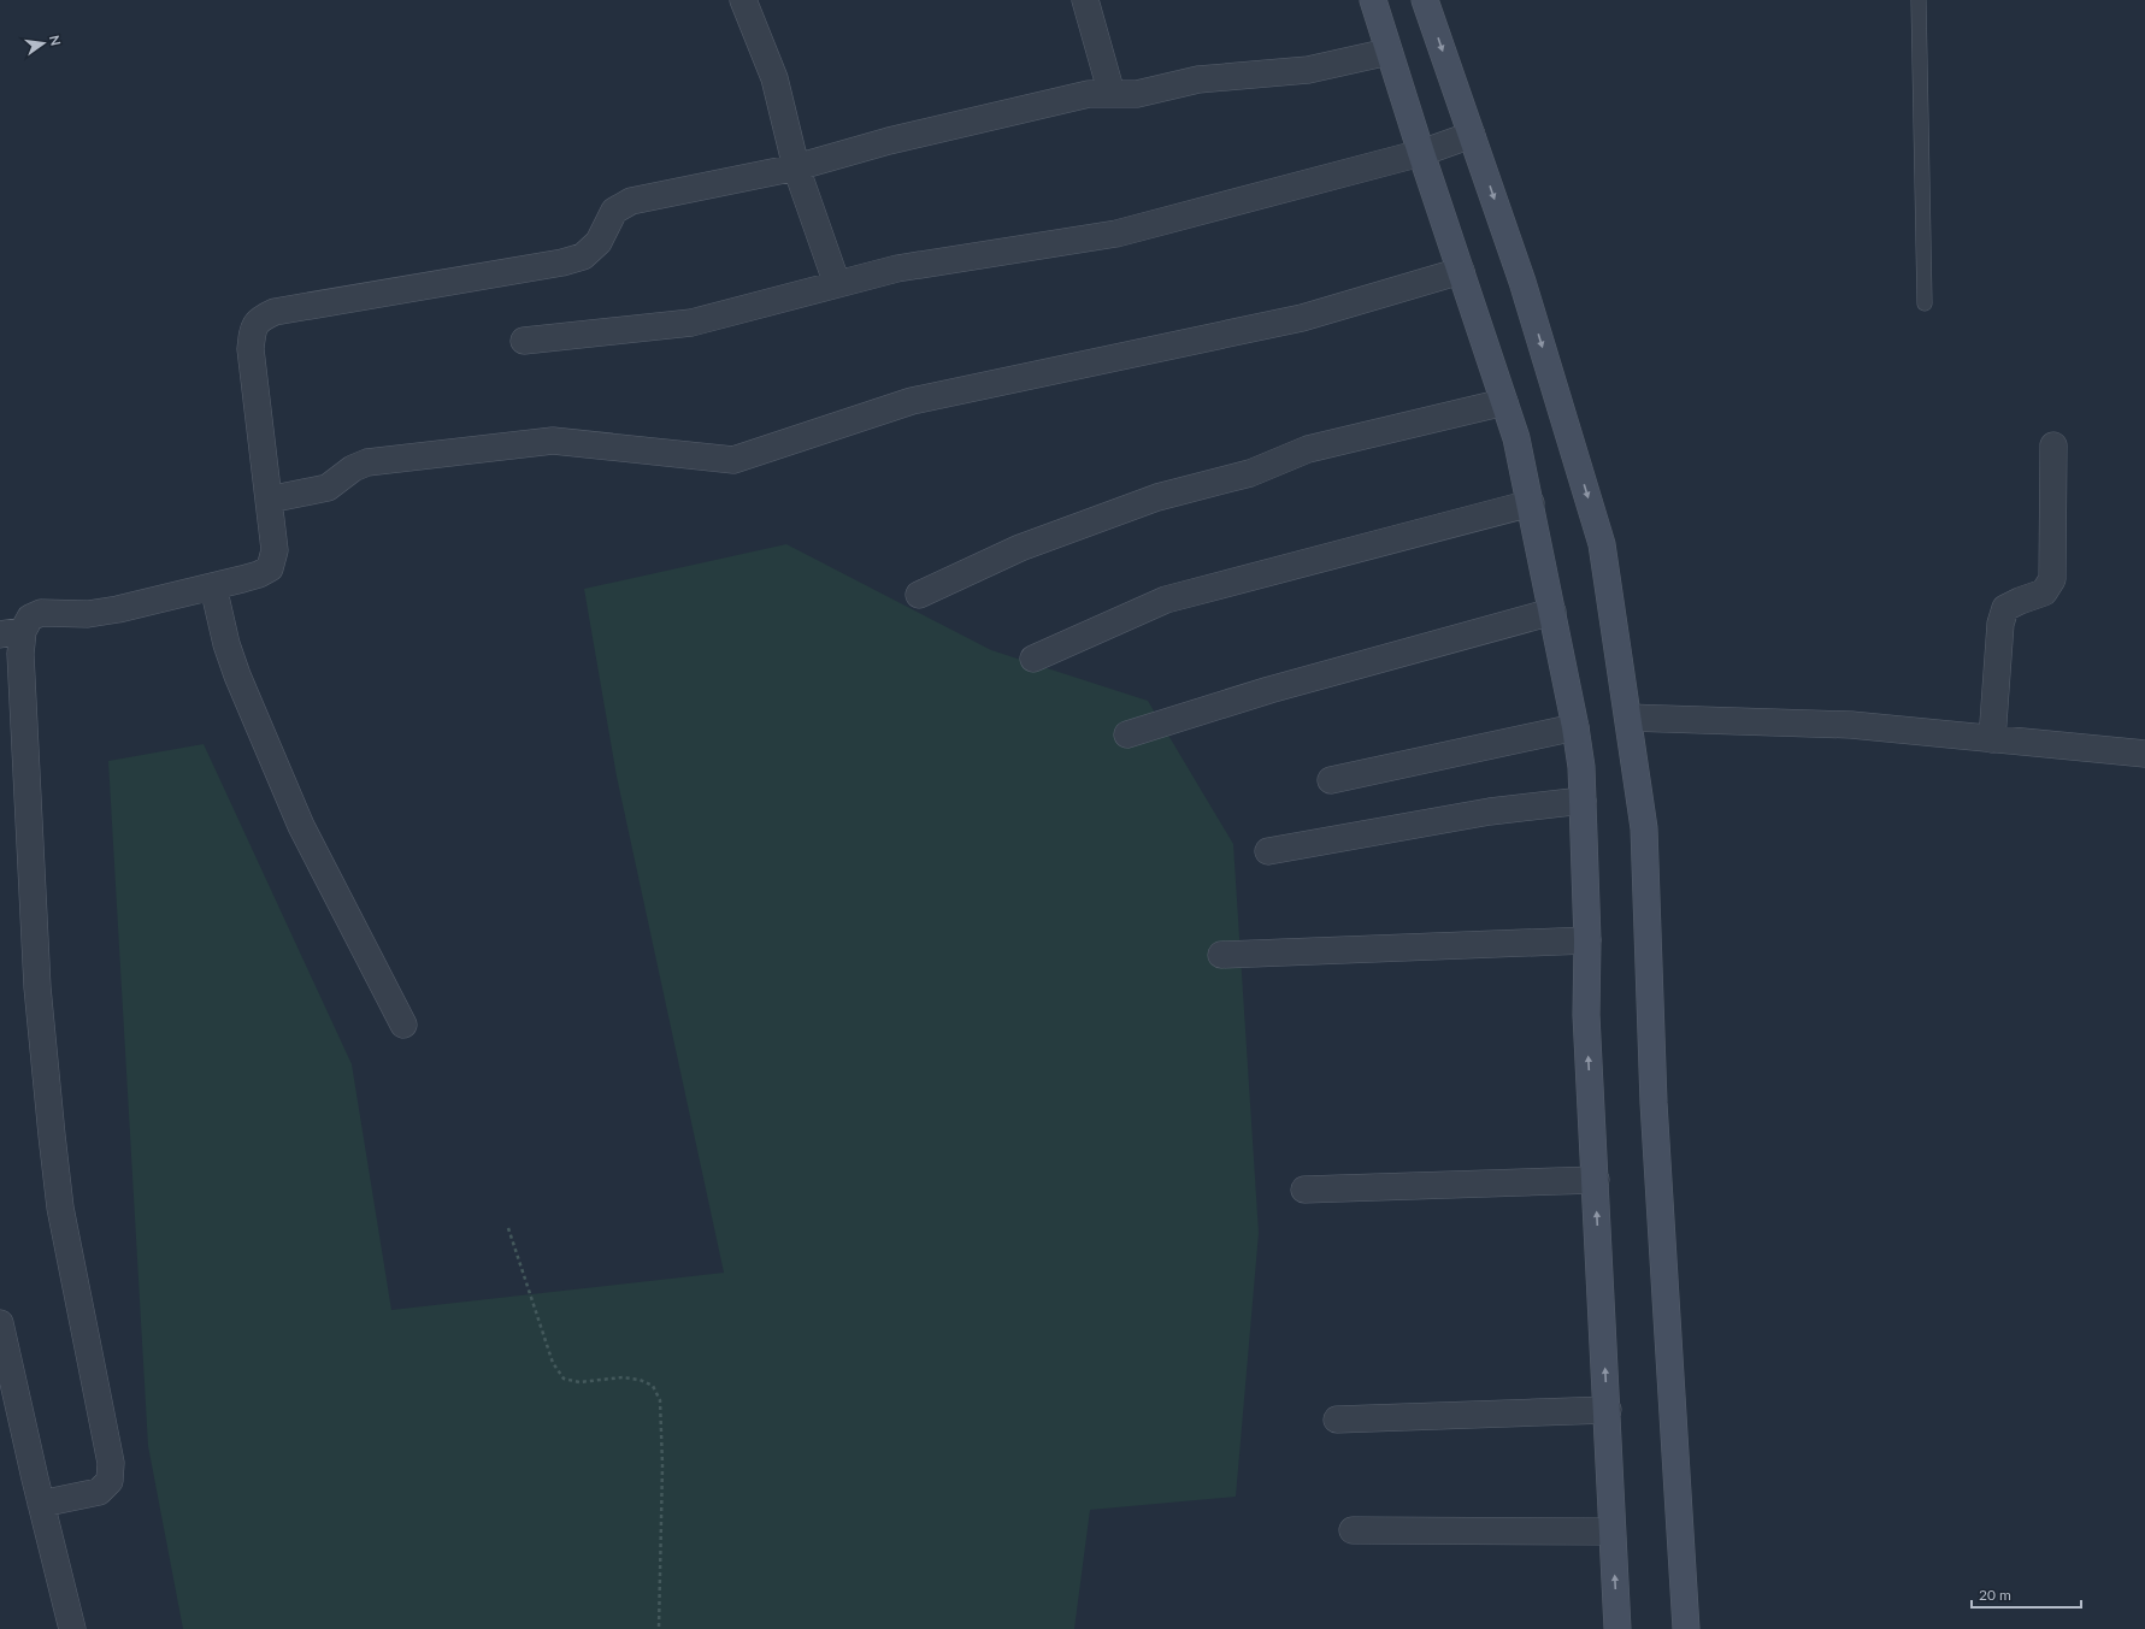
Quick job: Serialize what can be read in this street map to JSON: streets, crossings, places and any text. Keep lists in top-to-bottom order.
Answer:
{
  "scale_bar": "20 m",
  "north": "right"
}
